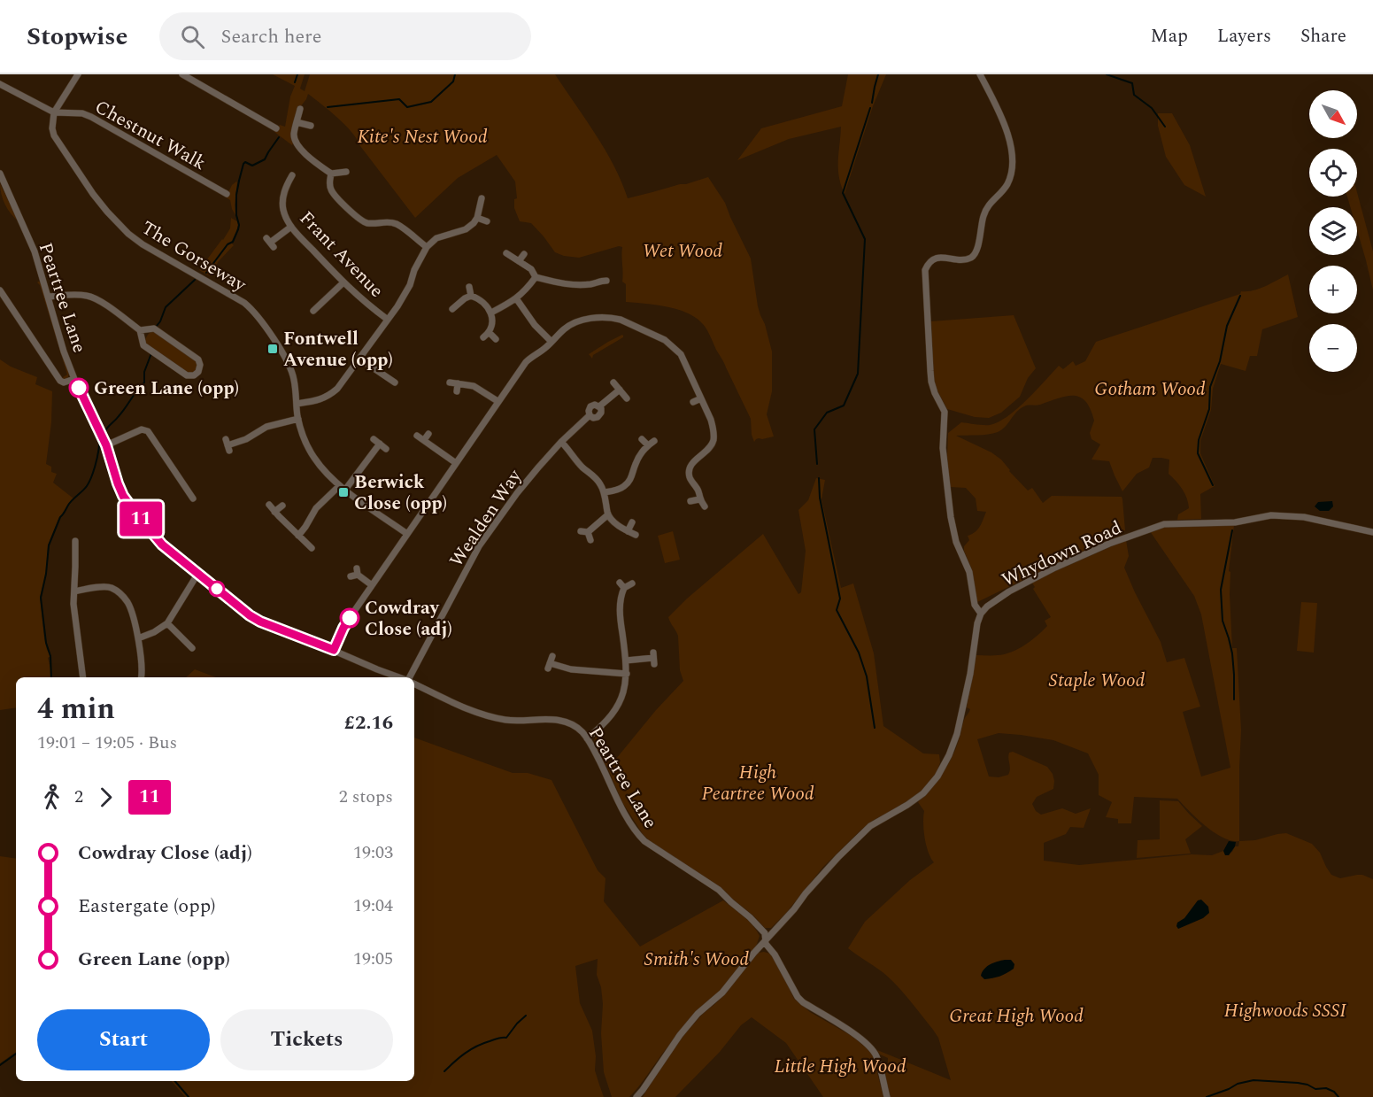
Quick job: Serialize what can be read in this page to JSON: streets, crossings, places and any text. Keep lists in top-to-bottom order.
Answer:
{
  "streets": {
    "street": [
      "Chestnut Walk",
      "Frant Avenue",
      "The Gorseway",
      "Peartree Lane",
      "Wealden Way",
      "Whydown Road"
    ]
  },
  "crossings": [
    ["Chestnut Walk", "The Gorseway"]
  ],
  "parks": [
    "Kite's Nest Wood",
    "Wet Wood",
    "Gotham Wood",
    "Staple Wood",
    "High Peartree Wood",
    "Smith's Wood",
    "Highwoods SSSI",
    "Great High Wood",
    "Little High Wood"
  ],
  "places": {
    "transit": ["Fontwell Avenue (opp)", "Berwick Close (opp)"],
    "other": ["Green Lane (opp)", "Cowdray Close (adj)"]
  },
  "lines": ["bus line 11"],
  "north": "bottom right",
  "page": {
    "header": "Stopwise",
    "search": "Search here",
    "nav": ["Map", "Layers", "Share"],
    "on_map": "11",
    "map_buttons": ["+", "−"],
    "heading": ["4 min", "19:01 – 19:05 · Bus", "£2.16"],
    "legs": ["2", "11", "2 stops"],
    "list": [
      {
        "name": "Cowdray Close (adj)",
        "value": "19:03"
      },
      {
        "name": "Eastergate (opp)",
        "value": "19:04"
      },
      {
        "name": "Green Lane (opp)",
        "value": "19:05"
      }
    ],
    "buttons": ["Start", "Tickets"]
  }
}
